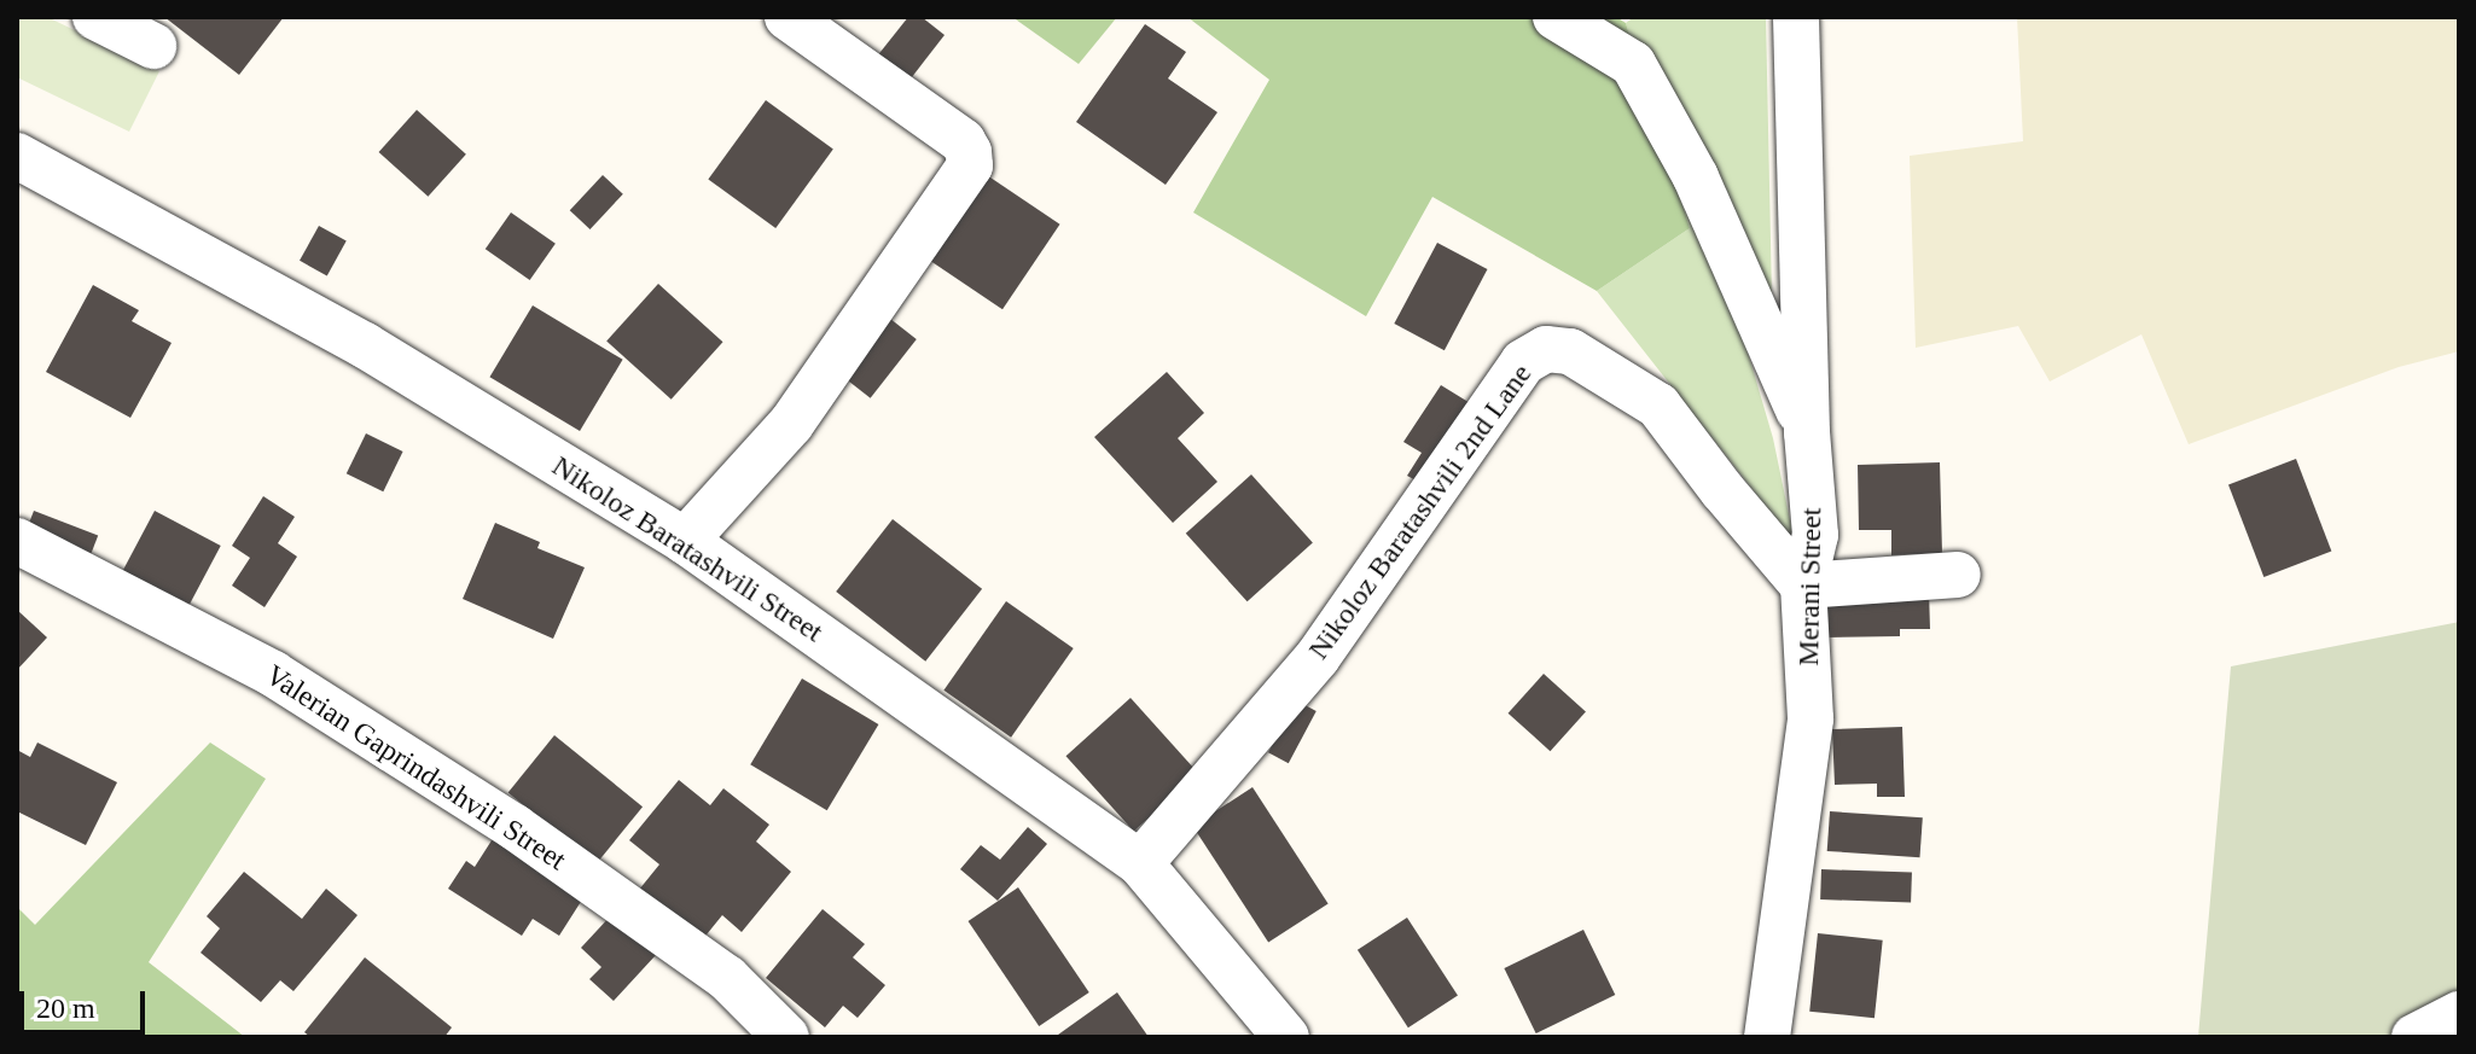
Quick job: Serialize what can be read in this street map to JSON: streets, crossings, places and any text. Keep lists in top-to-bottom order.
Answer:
{
  "streets": {
    "street": [
      "Nikoloz Baratashvili 2nd Lane",
      "Nikoloz Baratashvili Street",
      "Merani Street",
      "Valerian Gaprindashvili Street"
    ]
  },
  "crossings": [
    ["Nikoloz Baratashvili 2nd Lane", "Nikoloz Baratashvili Street"],
    ["Nikoloz Baratashvili 2nd Lane", "Merani Street"]
  ],
  "scale_bar": "20 m"
}
